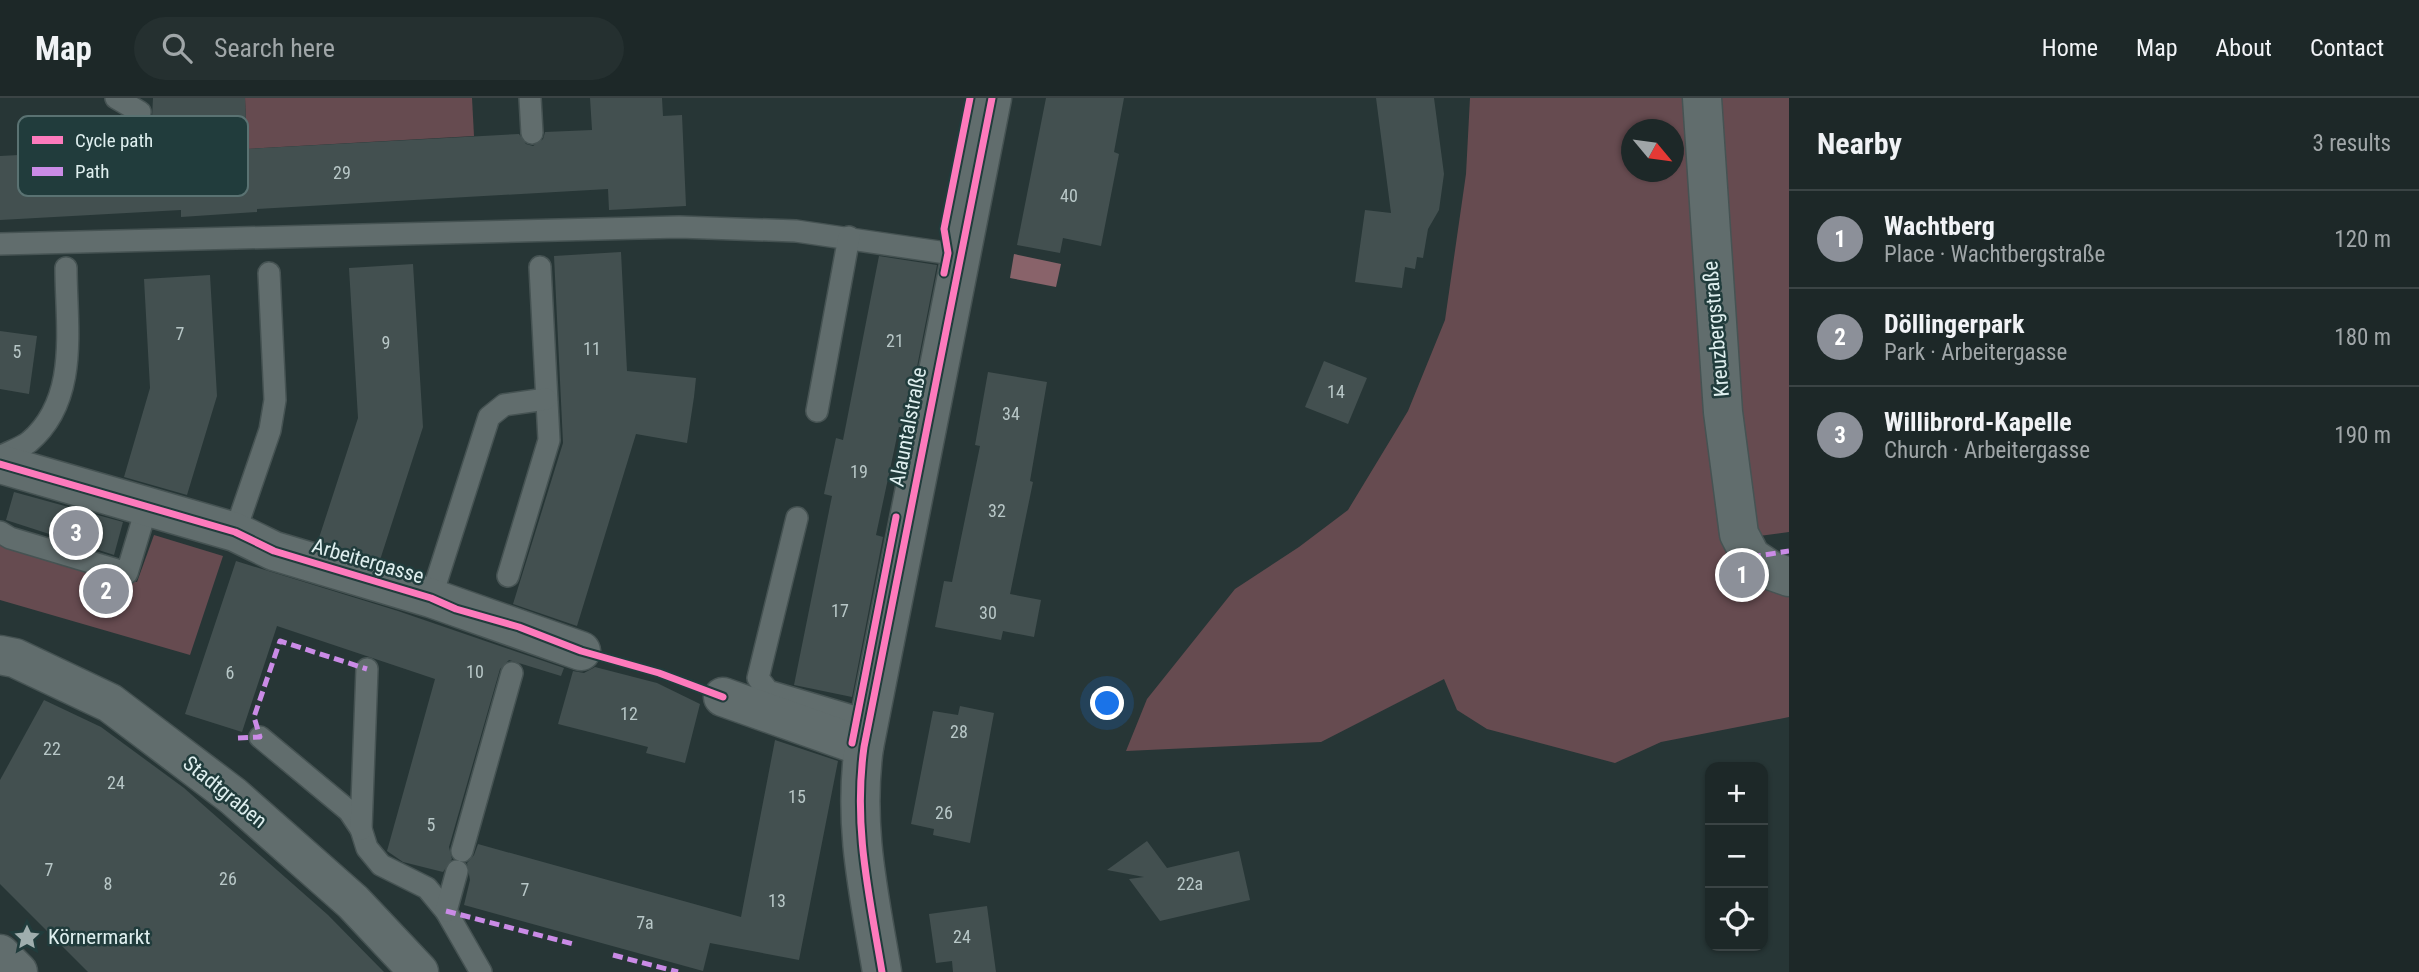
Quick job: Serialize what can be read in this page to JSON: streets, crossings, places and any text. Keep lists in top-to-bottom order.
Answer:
{
  "streets": {
    "street": [
      "Kreuzbergstraße",
      "Alauntalstraße",
      "Arbeitergasse",
      "Stadtgraben"
    ]
  },
  "places": {
    "place": ["Körnermarkt"]
  },
  "house_numbers": [
    "29",
    "40",
    "7",
    "21",
    "9",
    "11",
    "5",
    "14",
    "34",
    "19",
    "32",
    "17",
    "30",
    "10",
    "6",
    "12",
    "28",
    "22",
    "24",
    "15",
    "26",
    "5",
    "7",
    "26",
    "8",
    "22a",
    "7",
    "13",
    "7a",
    "24"
  ],
  "legend": ["Cycle path", "Path"],
  "north": "bottom right",
  "page": {
    "header": "Map",
    "search": "Search here",
    "nav": [
      "Home",
      "Map",
      "About",
      "Contact"
    ],
    "heading": ["Nearby", "3 results"],
    "list": [
      {
        "mark": "1",
        "name": "Wachtberg",
        "note": "Place · Wachtbergstraße",
        "value": "120 m"
      },
      {
        "mark": "2",
        "name": "Döllingerpark",
        "note": "Park · Arbeitergasse",
        "value": "180 m"
      },
      {
        "mark": "3",
        "name": "Willibrord-Kapelle",
        "note": "Church · Arbeitergasse",
        "value": "190 m"
      }
    ],
    "pins": ["3", "1", "2"],
    "map_buttons": ["+", "−"]
  }
}
